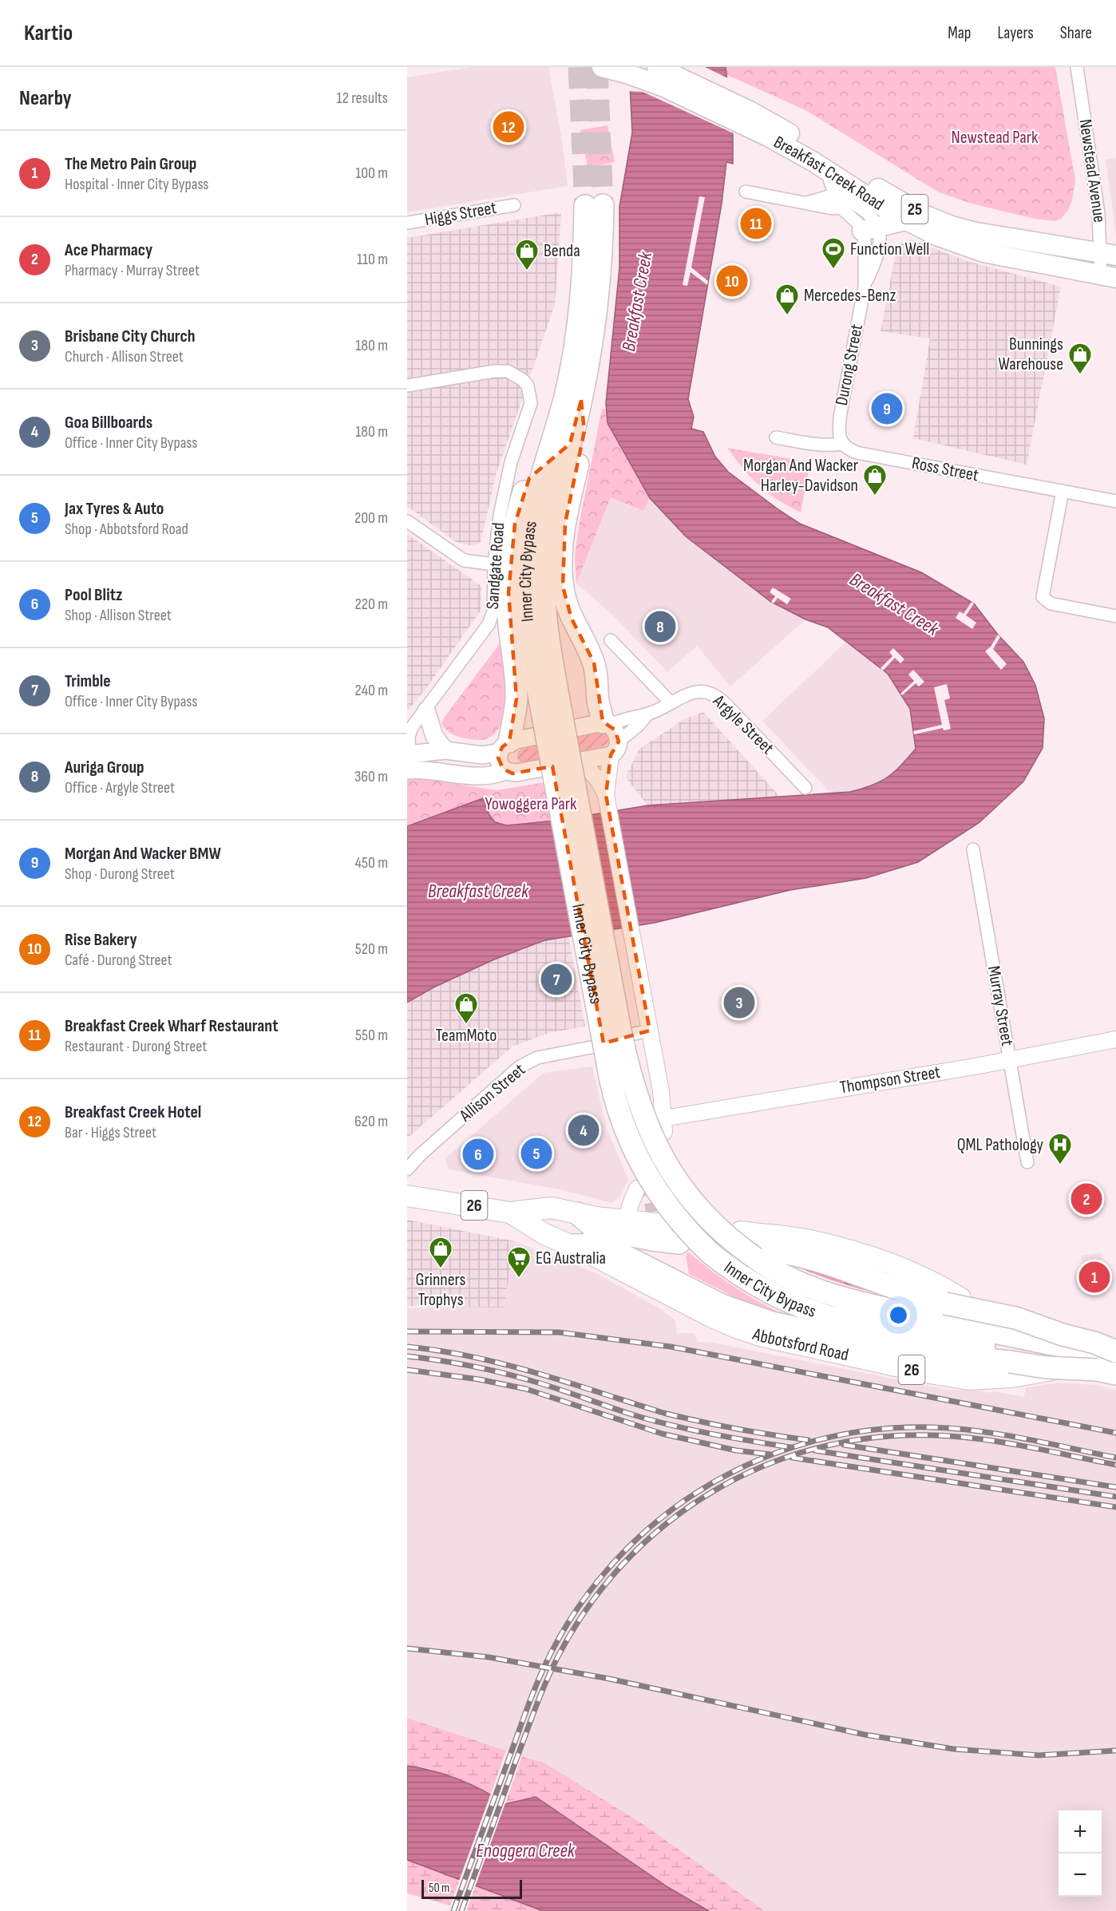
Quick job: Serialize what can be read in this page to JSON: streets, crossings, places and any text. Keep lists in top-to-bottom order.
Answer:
{
  "streets": {
    "highway": ["Inner City Bypass", "26", "Abbotsford Road"],
    "main road": ["Breakfast Creek Road", "25"],
    "street": [
      "Newstead Avenue",
      "Higgs Street",
      "Durong Street",
      "Ross Street",
      "Sandgate Road",
      "Argyle Street",
      "Murray Street",
      "Thompson Street",
      "Allison Street"
    ]
  },
  "crossings": [
    ["Newstead Avenue", "Breakfast Creek Road"],
    ["Durong Street", "Ross Street"],
    ["Inner City Bypass", "Abbotsford Road"],
    ["Murray Street", "Thompson Street"],
    ["Thompson Street", "Allison Street"]
  ],
  "water": ["Breakfast Creek", "Enoggera Creek"],
  "parks": ["Newstead Park", "Yowoggera Park"],
  "places": {
    "sports": ["Function Well"],
    "shop": [
      "Benda",
      "Mercedes-Benz",
      "Bunnings Warehouse",
      "Morgan And Wacker Harley-Davidson",
      "TeamMoto",
      "Grinners Trophys"
    ],
    "hospital": ["QML Pathology"],
    "supermarket": ["EG Australia"]
  },
  "scale_bar": "50 m",
  "page": {
    "header": "Kartio",
    "nav": ["Map", "Layers", "Share"],
    "heading": ["Nearby", "12 results"],
    "pins": [
      "12",
      "11",
      "10",
      "9",
      "8",
      "7",
      "3",
      "4",
      "5",
      "6",
      "2",
      "1"
    ],
    "list": [
      {
        "mark": "1",
        "name": "The Metro Pain Group",
        "note": "Hospital · Inner City Bypass",
        "value": "100 m"
      },
      {
        "mark": "2",
        "name": "Ace Pharmacy",
        "note": "Pharmacy · Murray Street",
        "value": "110 m"
      },
      {
        "mark": "3",
        "name": "Brisbane City Church",
        "note": "Church · Allison Street",
        "value": "180 m"
      },
      {
        "mark": "4",
        "name": "Goa Billboards",
        "note": "Office · Inner City Bypass",
        "value": "180 m"
      },
      {
        "mark": "5",
        "name": "Jax Tyres & Auto",
        "note": "Shop · Abbotsford Road",
        "value": "200 m"
      },
      {
        "mark": "6",
        "name": "Pool Blitz",
        "note": "Shop · Allison Street",
        "value": "220 m"
      },
      {
        "mark": "7",
        "name": "Trimble",
        "note": "Office · Inner City Bypass",
        "value": "240 m"
      },
      {
        "mark": "8",
        "name": "Auriga Group",
        "note": "Office · Argyle Street",
        "value": "360 m"
      },
      {
        "mark": "9",
        "name": "Morgan And Wacker BMW",
        "note": "Shop · Durong Street",
        "value": "450 m"
      },
      {
        "mark": "10",
        "name": "Rise Bakery",
        "note": "Café · Durong Street",
        "value": "520 m"
      },
      {
        "mark": "11",
        "name": "Breakfast Creek Wharf Restaurant",
        "note": "Restaurant · Durong Street",
        "value": "550 m"
      },
      {
        "mark": "12",
        "name": "Breakfast Creek Hotel",
        "note": "Bar · Higgs Street",
        "value": "620 m"
      }
    ],
    "map_buttons": ["+", "−"],
    "scale": "50 m"
  }
}
